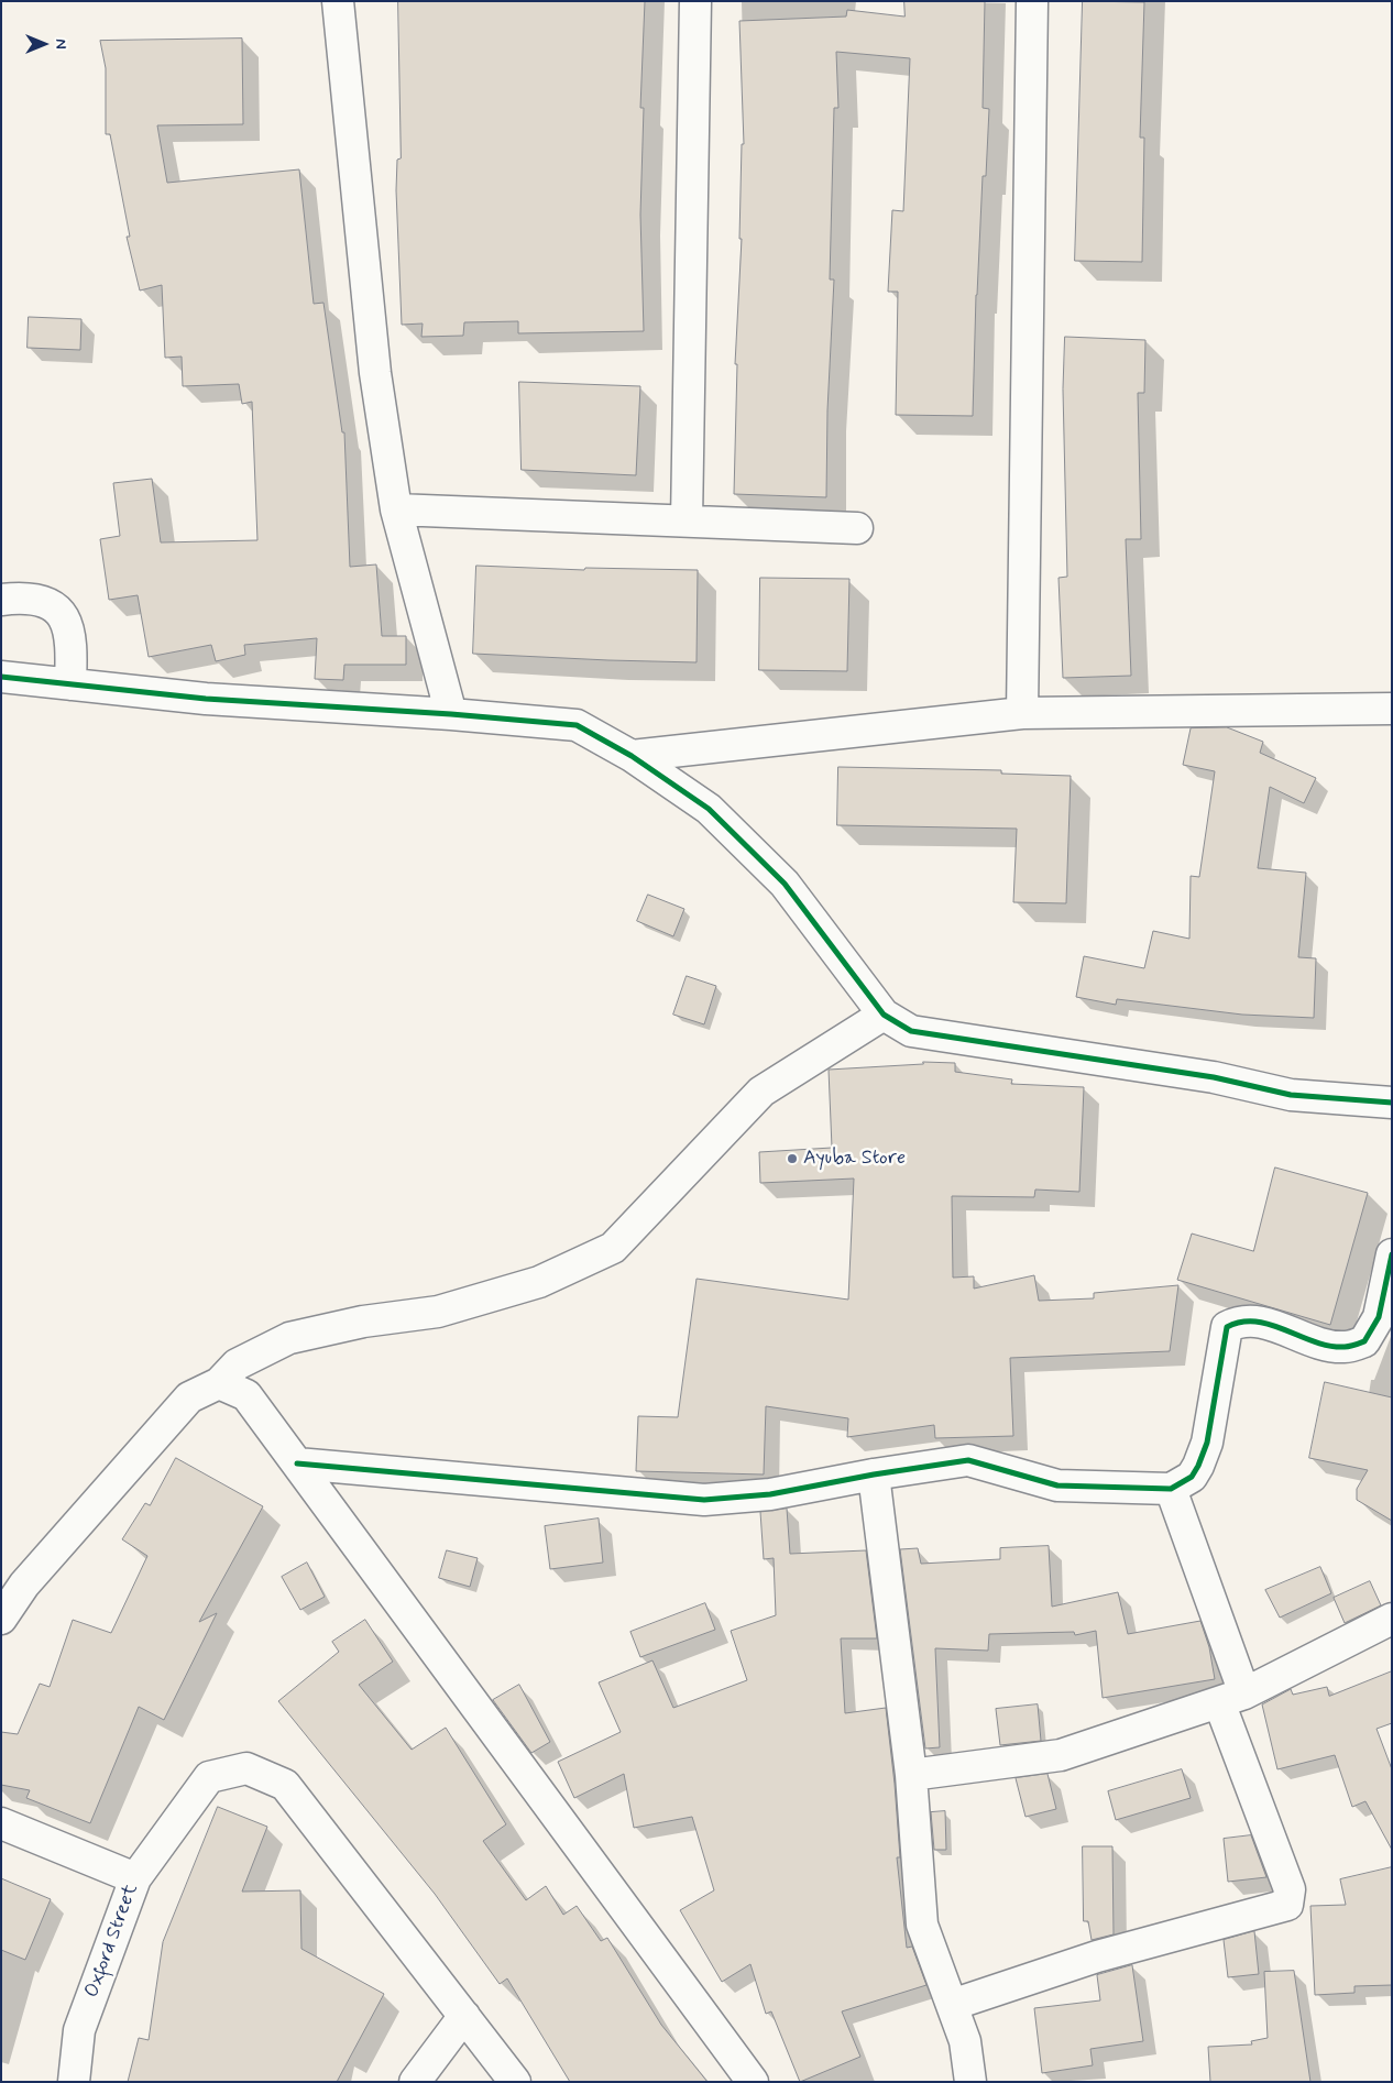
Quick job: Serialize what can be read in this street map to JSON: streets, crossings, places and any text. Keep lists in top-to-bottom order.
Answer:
{
  "streets": {
    "street": ["Oxford Street"]
  },
  "places": ["Ayuba Store"],
  "north": "right"
}
